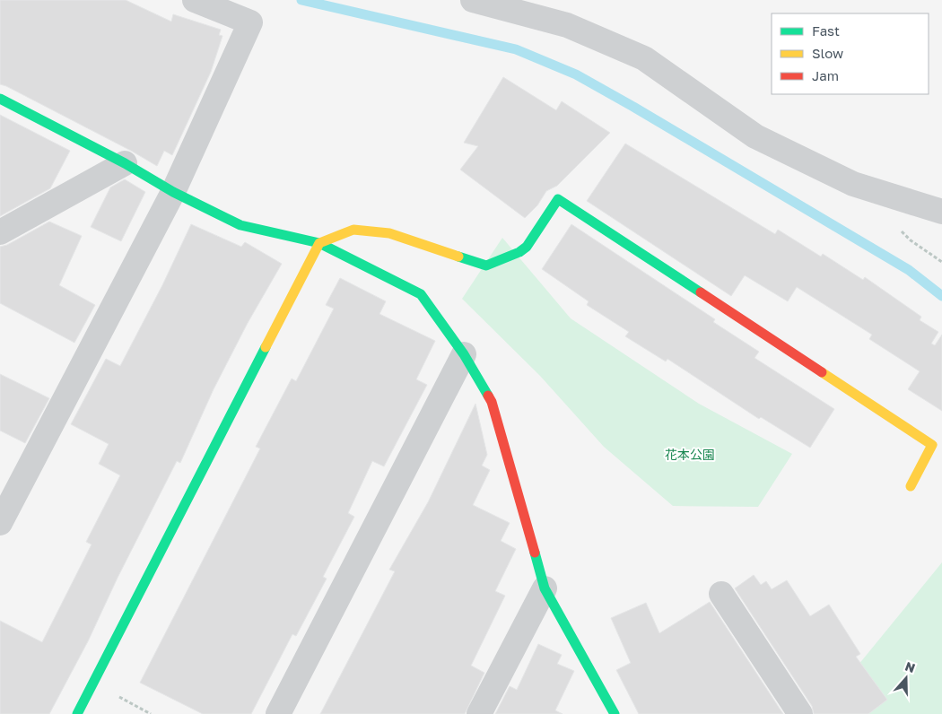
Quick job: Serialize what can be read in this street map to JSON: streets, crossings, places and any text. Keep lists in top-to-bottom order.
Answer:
{
  "parks": ["花本公園"],
  "legend": ["Fast", "Slow", "Jam"],
  "north": "top"
}
